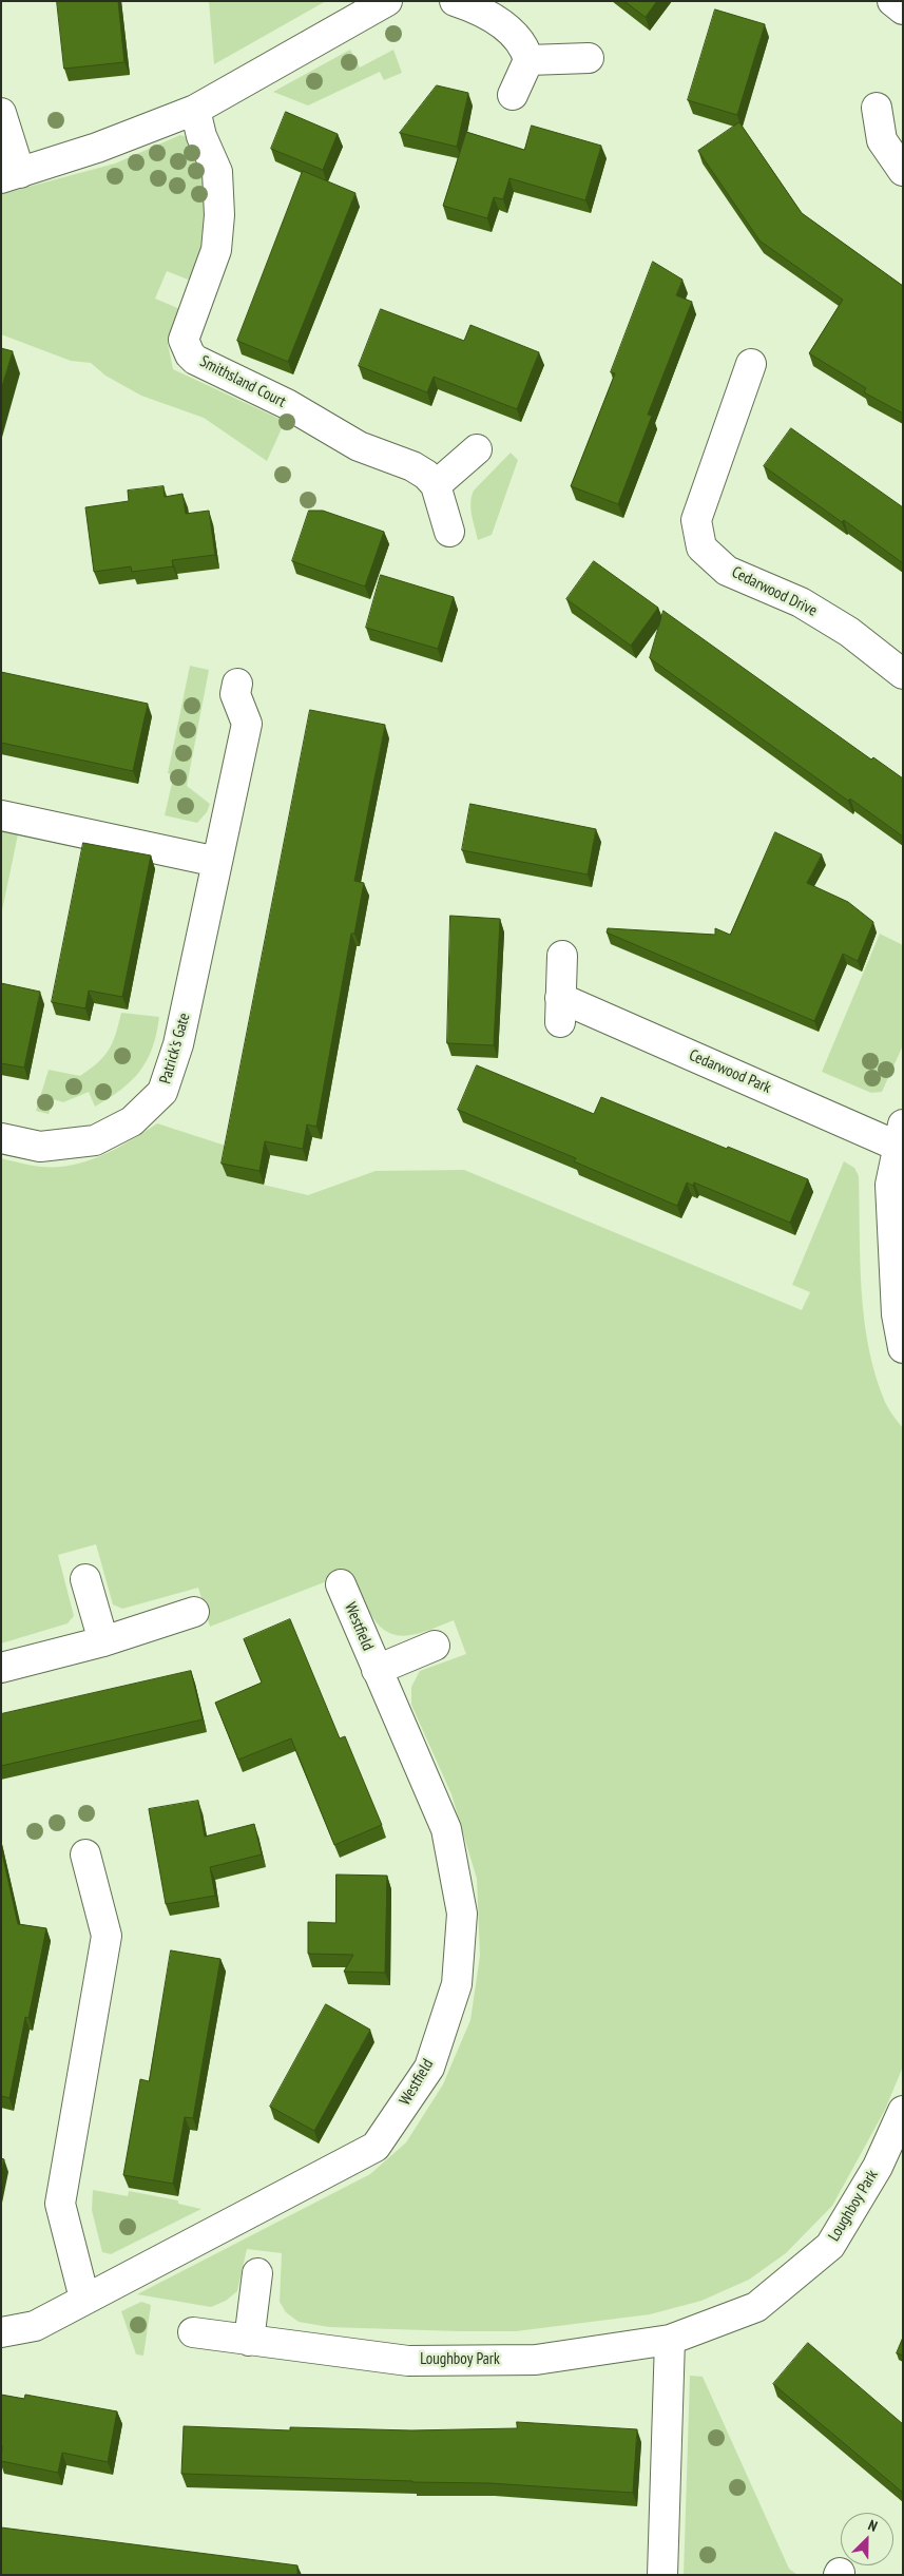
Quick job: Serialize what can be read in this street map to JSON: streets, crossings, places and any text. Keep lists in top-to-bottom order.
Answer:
{
  "streets": {
    "street": [
      "Smithsland Court",
      "Cedarwood Drive",
      "Patrick's Gate",
      "Cedarwood Park",
      "Westfield",
      "Loughboy Park"
    ]
  },
  "north": "top right"
}
